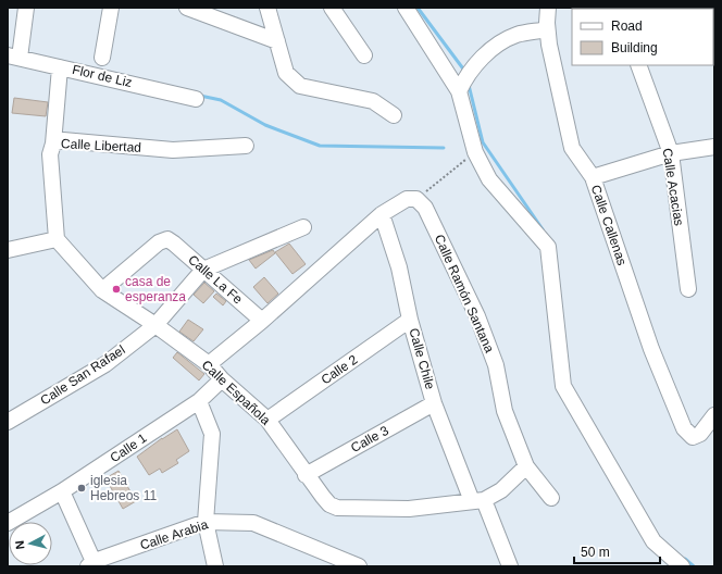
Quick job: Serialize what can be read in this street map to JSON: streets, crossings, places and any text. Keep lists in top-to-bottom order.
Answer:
{
  "streets": {
    "street": [
      "Flor de Liz",
      "Calle Libertad",
      "Calle Acacias",
      "Calle Callenas",
      "Calle La Fe",
      "Calle Ramón Santana",
      "Calle Chile",
      "Calle 2",
      "Calle San Rafael",
      "Calle Española",
      "Calle 3",
      "Calle 1",
      "Calle Arabia"
    ]
  },
  "crossings": [
    ["Calle Libertad", "Calle Española"],
    ["Calle La Fe", "Calle San Rafael"],
    ["Calle La Fe", "Calle Española"],
    ["Calle Chile", "Calle 2"],
    ["Calle Chile", "Calle Española"],
    ["Calle Chile", "Calle 3"],
    ["Calle 2", "Calle Española"],
    ["Calle San Rafael", "Calle Española"],
    ["Calle Española", "Calle 3"],
    ["Calle Española", "Calle 1"]
  ],
  "places": ["casa de esperanza", "iglesia Hebreos 11"],
  "legend": ["Road", "Building"],
  "scale_bar": "50 m",
  "north": "left"
}
